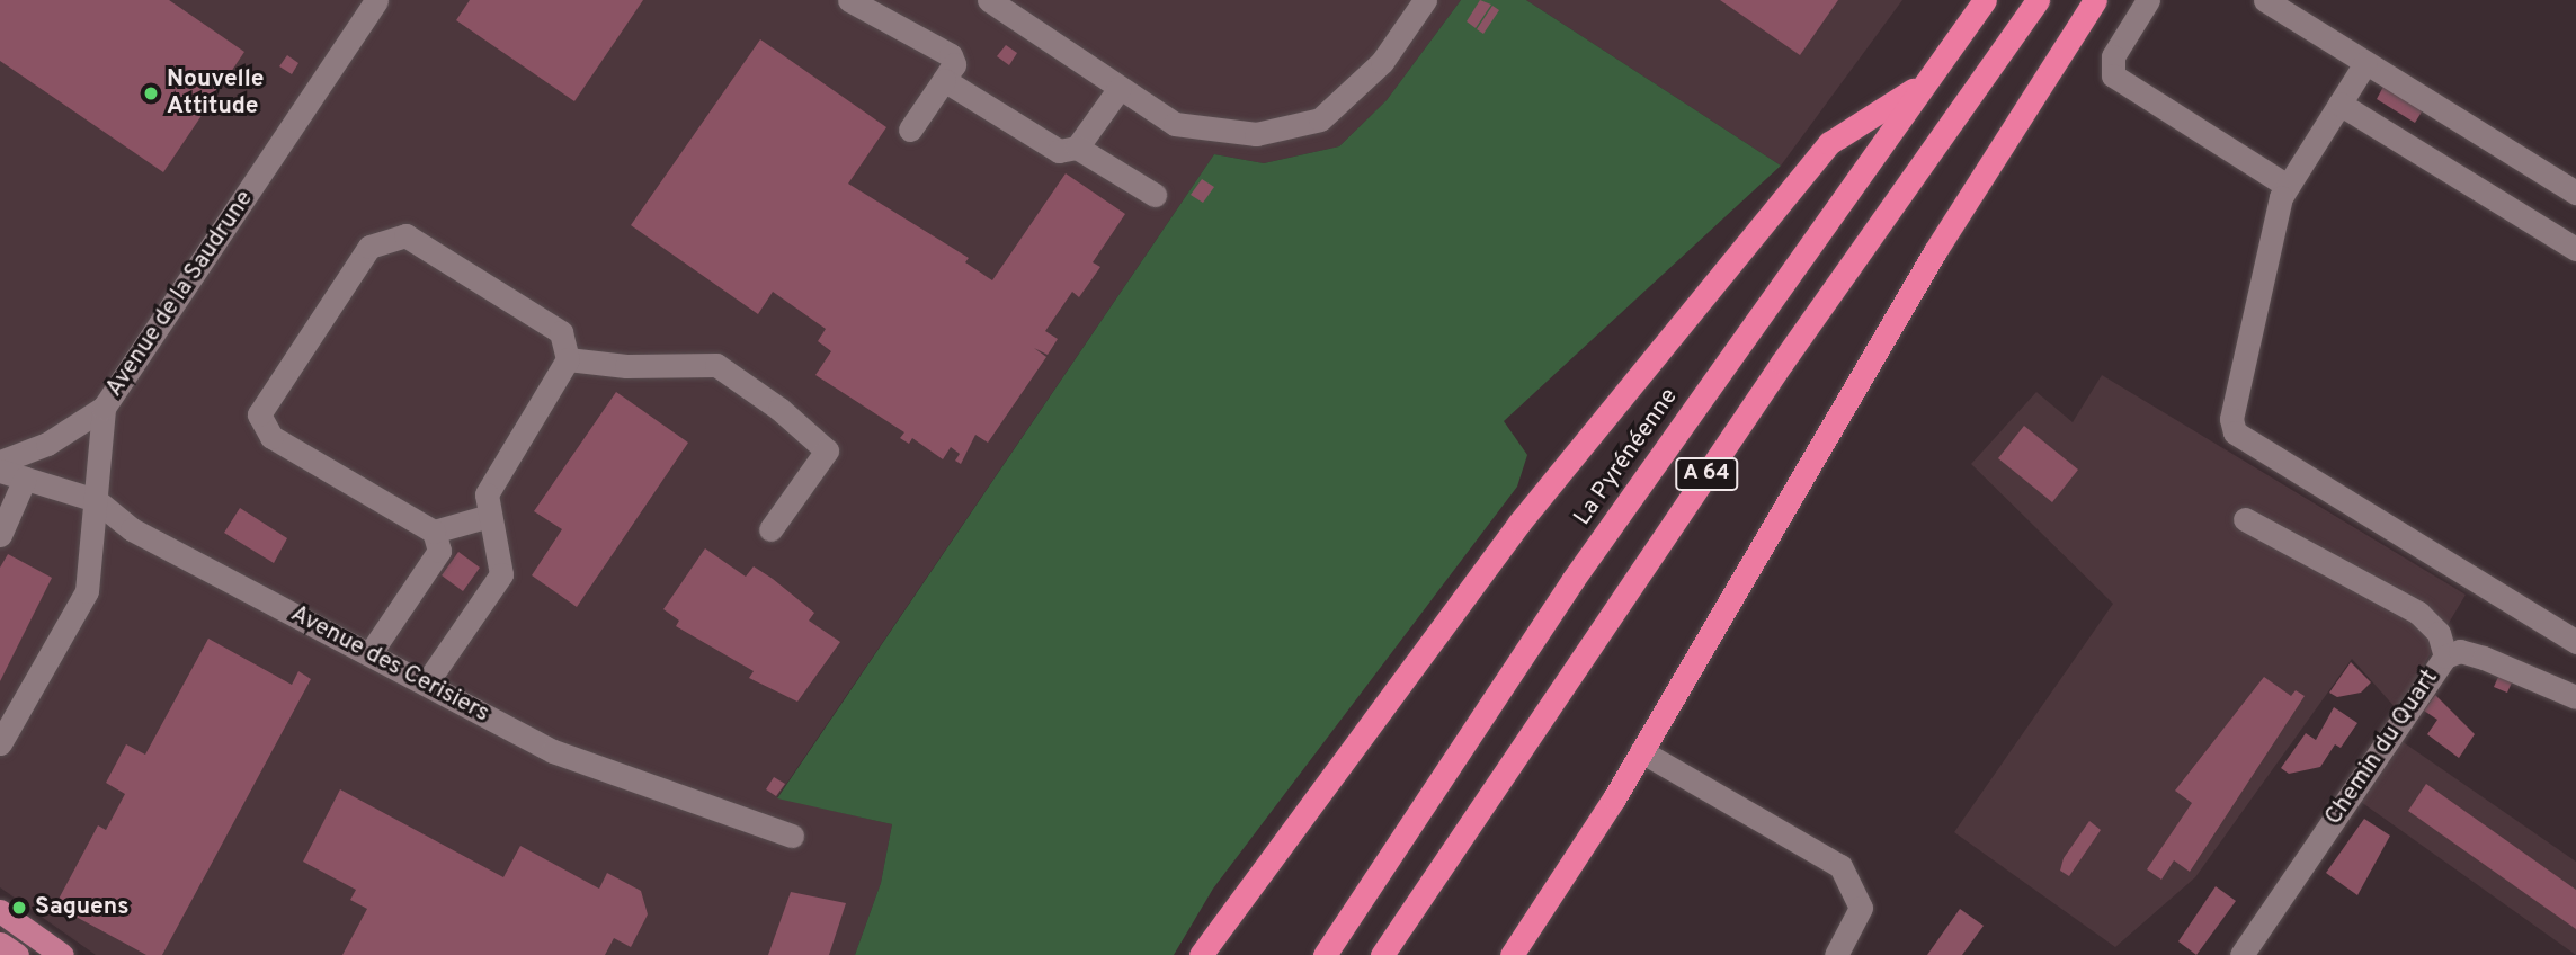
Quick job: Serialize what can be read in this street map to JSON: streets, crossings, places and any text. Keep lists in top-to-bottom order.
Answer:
{
  "streets": {
    "highway": ["La Pyrénéenne", "A 64"],
    "street": ["Avenue de la Saudrune", "Avenue des Cerisiers", "Chemin du Quart"]
  },
  "crossings": [
    ["Avenue de la Saudrune", "Avenue des Cerisiers"]
  ],
  "places": ["Nouvelle Attitude", "Saguens"]
}
